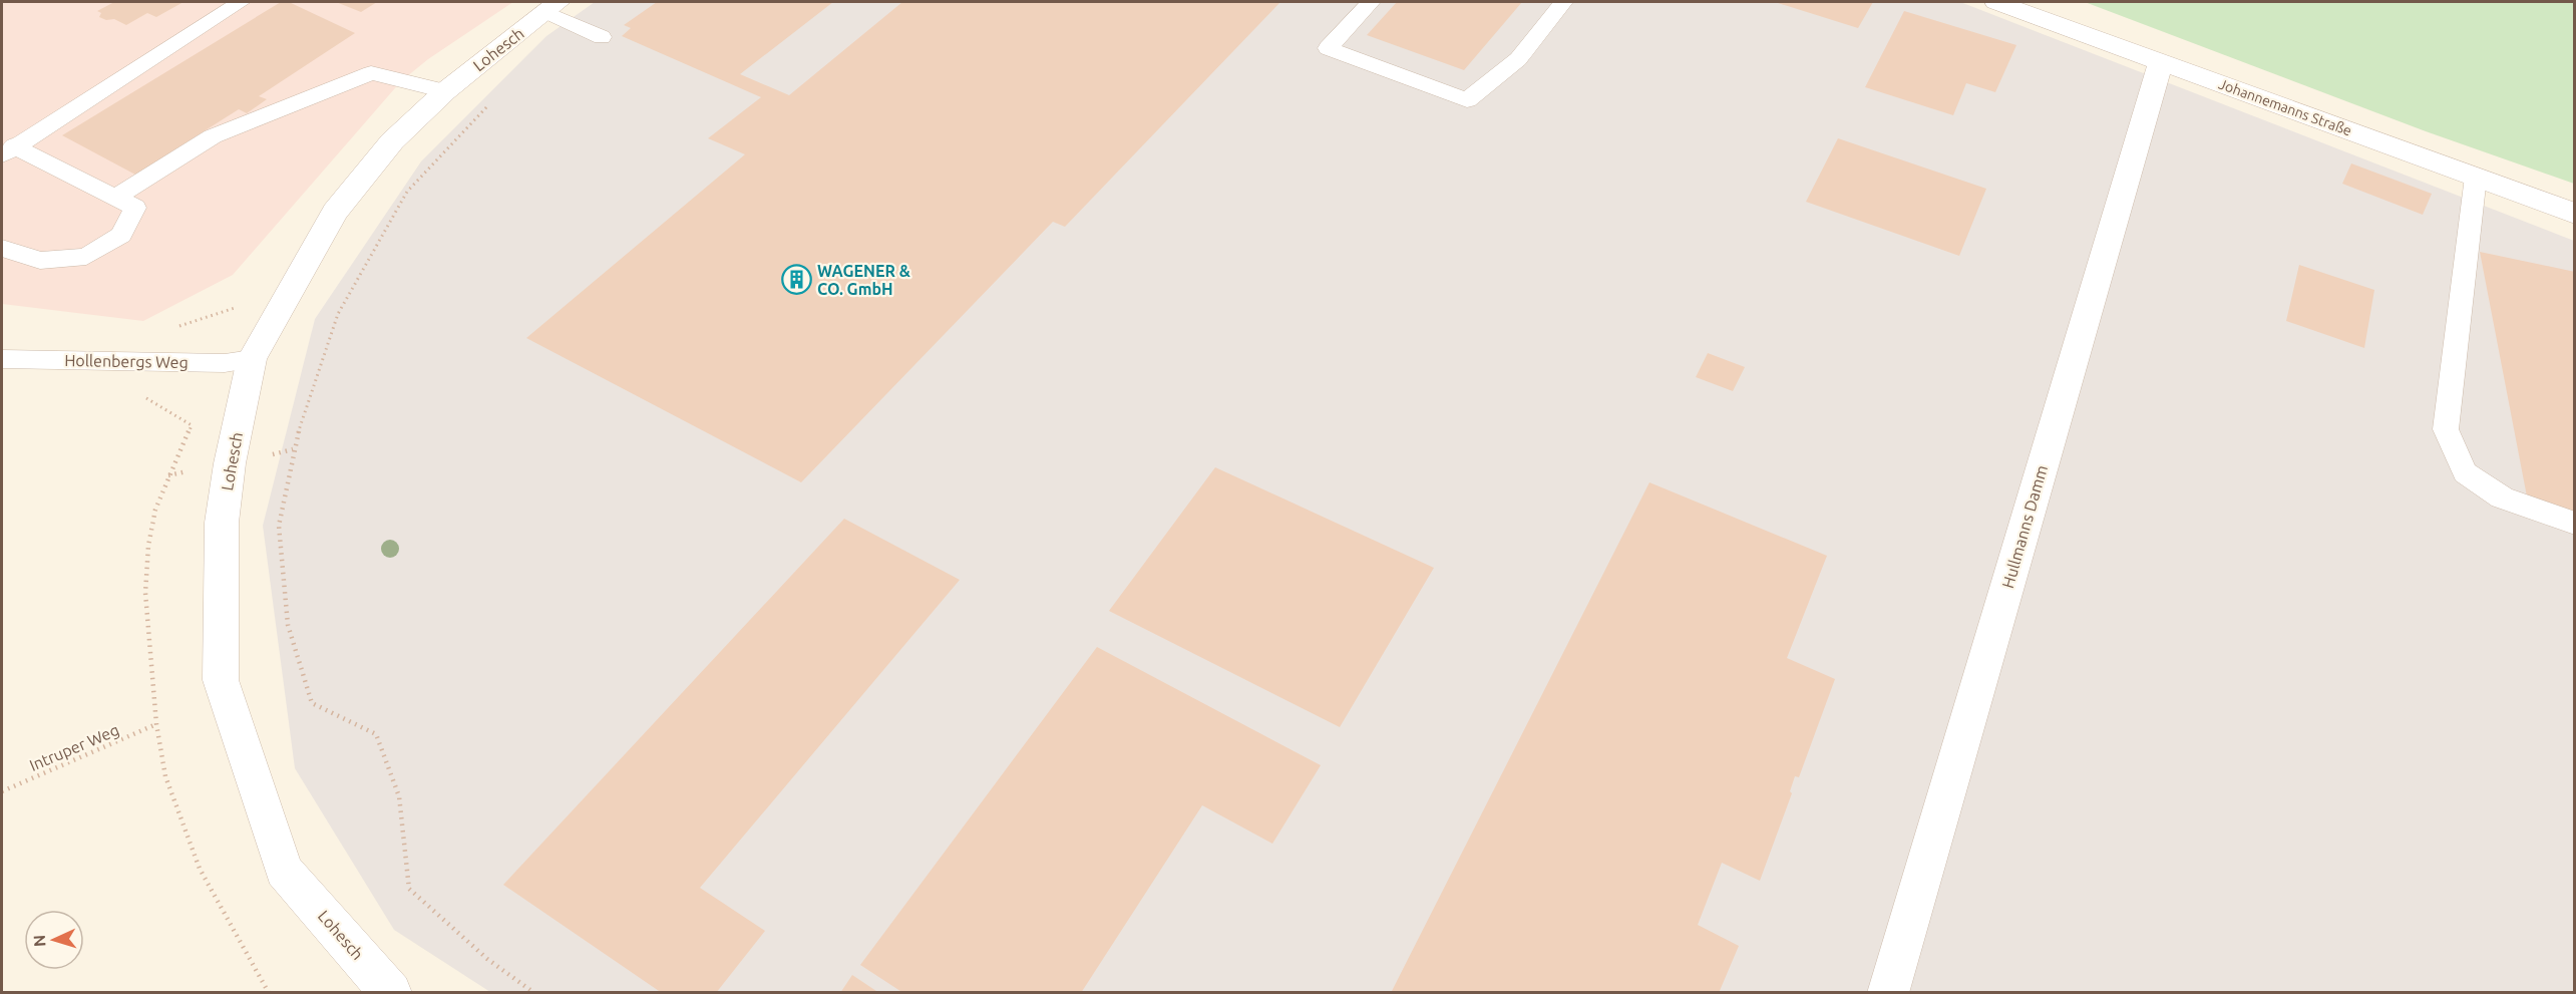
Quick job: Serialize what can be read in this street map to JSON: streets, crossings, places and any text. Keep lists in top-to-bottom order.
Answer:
{
  "streets": {
    "street": ["Lohesch", "Johannemanns Straße", "Hullmanns Damm"],
    "lane": ["Hollenbergs Weg"],
    "path": ["Intruper Weg"]
  },
  "crossings": [
    ["Lohesch", "Hollenbergs Weg"],
    ["Johannemanns Straße", "Hullmanns Damm"]
  ],
  "places": {
    "building": ["WAGENER & CO. GmbH"]
  },
  "north": "left"
}
